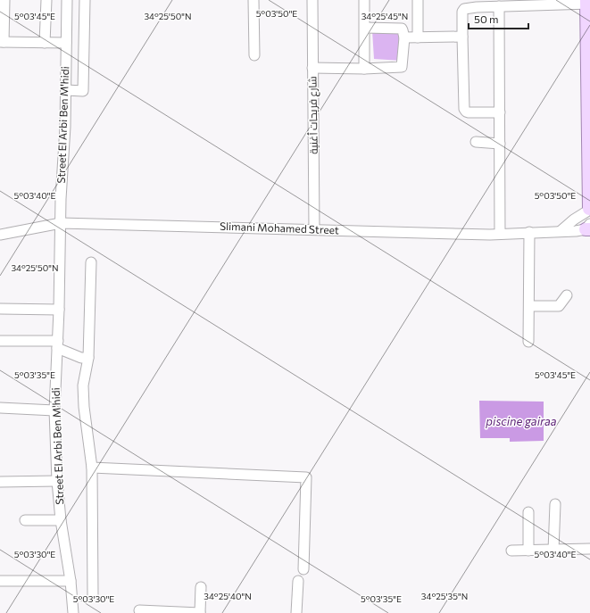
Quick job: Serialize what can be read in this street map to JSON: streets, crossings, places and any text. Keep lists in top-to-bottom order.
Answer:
{
  "streets": {
    "street": ["شارع فريحات ٱغنية", "Street El Arbi Ben M'hidi", "Slimani Mohamed Street"]
  },
  "crossings": [
    ["شارع فريحات ٱغنية", "Slimani Mohamed Street"],
    ["Street El Arbi Ben M'hidi", "Slimani Mohamed Street"]
  ],
  "water": ["piscine gairaa"],
  "scale_bar": "50 m",
  "coordinates": [
    "5°03'50\"E",
    "5°03'45\"E",
    "34°25'50\"N",
    "34°25'45\"N",
    "5°03'40\"E",
    "5°03'35\"E",
    "5°03'30\"E",
    "34°25'40\"N",
    "34°25'35\"N"
  ]
}
